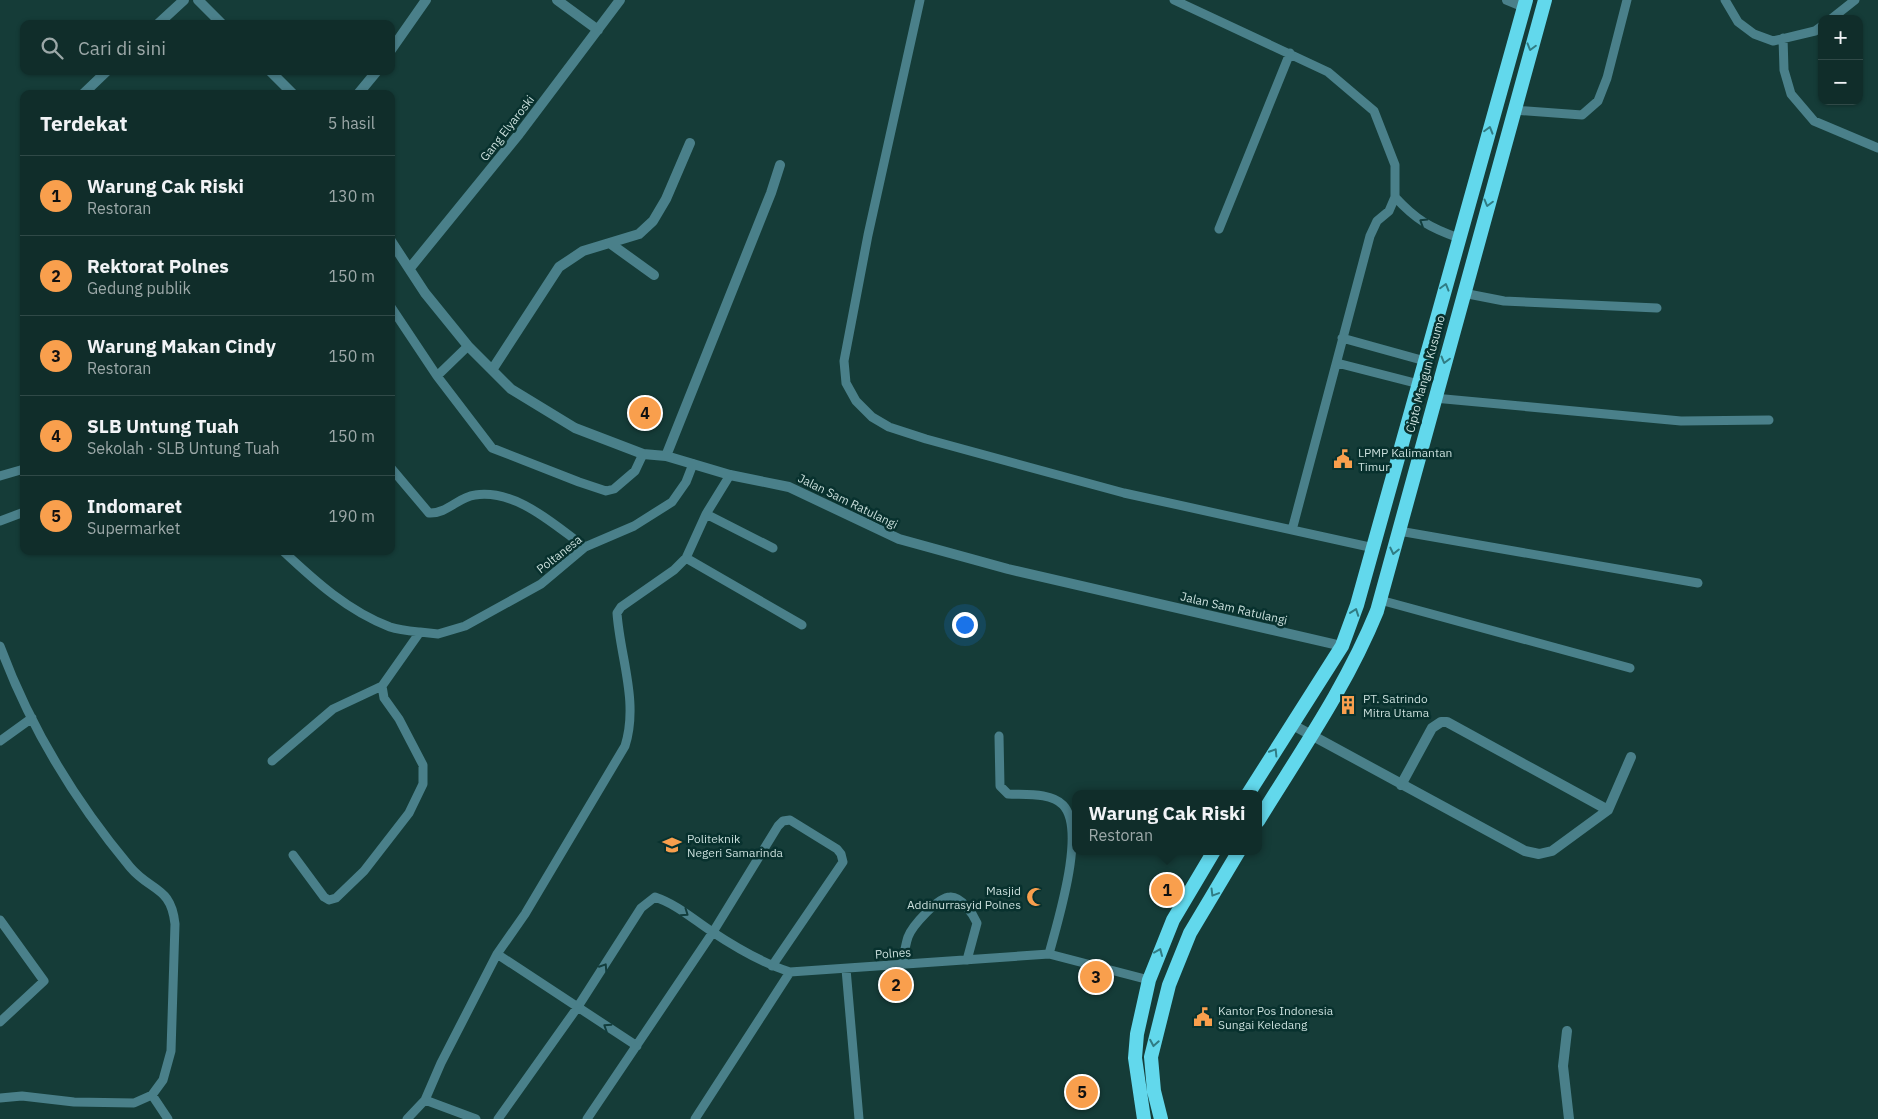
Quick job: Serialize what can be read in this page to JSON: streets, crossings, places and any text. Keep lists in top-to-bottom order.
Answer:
{
  "streets": {
    "highway": ["Cipto Mangun Kusumo"],
    "street": ["Gang Elyaroski", "Jalan Sam Ratulangi"],
    "lane": ["Poltanesa", "Polnes"]
  },
  "crossings": [
    ["Gang Elyaroski", "Jalan Sam Ratulangi"],
    ["Cipto Mangun Kusumo", "Jalan Sam Ratulangi"],
    ["Jalan Sam Ratulangi", "Poltanesa"]
  ],
  "places": {
    "public building": ["LPMP Kalimantan Timur", "Kantor Pos Indonesia Sungai Keledang"],
    "building": ["PT. Satrindo Mitra Utama"],
    "school or university": ["Politeknik Negeri Samarinda"],
    "mosque": ["Masjid Addinurrasyid Polnes"]
  },
  "page": {
    "map_buttons": ["+", "−"],
    "search": "Cari di sini",
    "heading": ["Terdekat", "5 hasil"],
    "list": [
      {
        "mark": "1",
        "name": "Warung Cak Riski",
        "note": "Restoran",
        "value": "130 m"
      },
      {
        "mark": "2",
        "name": "Rektorat Polnes",
        "note": "Gedung publik",
        "value": "150 m"
      },
      {
        "mark": "3",
        "name": "Warung Makan Cindy",
        "note": "Restoran",
        "value": "150 m"
      },
      {
        "mark": "4",
        "name": "SLB Untung Tuah",
        "note": "Sekolah · SLB Untung Tuah",
        "value": "150 m"
      },
      {
        "mark": "5",
        "name": "Indomaret",
        "note": "Supermarket",
        "value": "190 m"
      }
    ],
    "pins": [
      "4",
      "1",
      "3",
      "2",
      "5"
    ],
    "popup": ["Warung Cak Riski", "Restoran"]
  }
}
